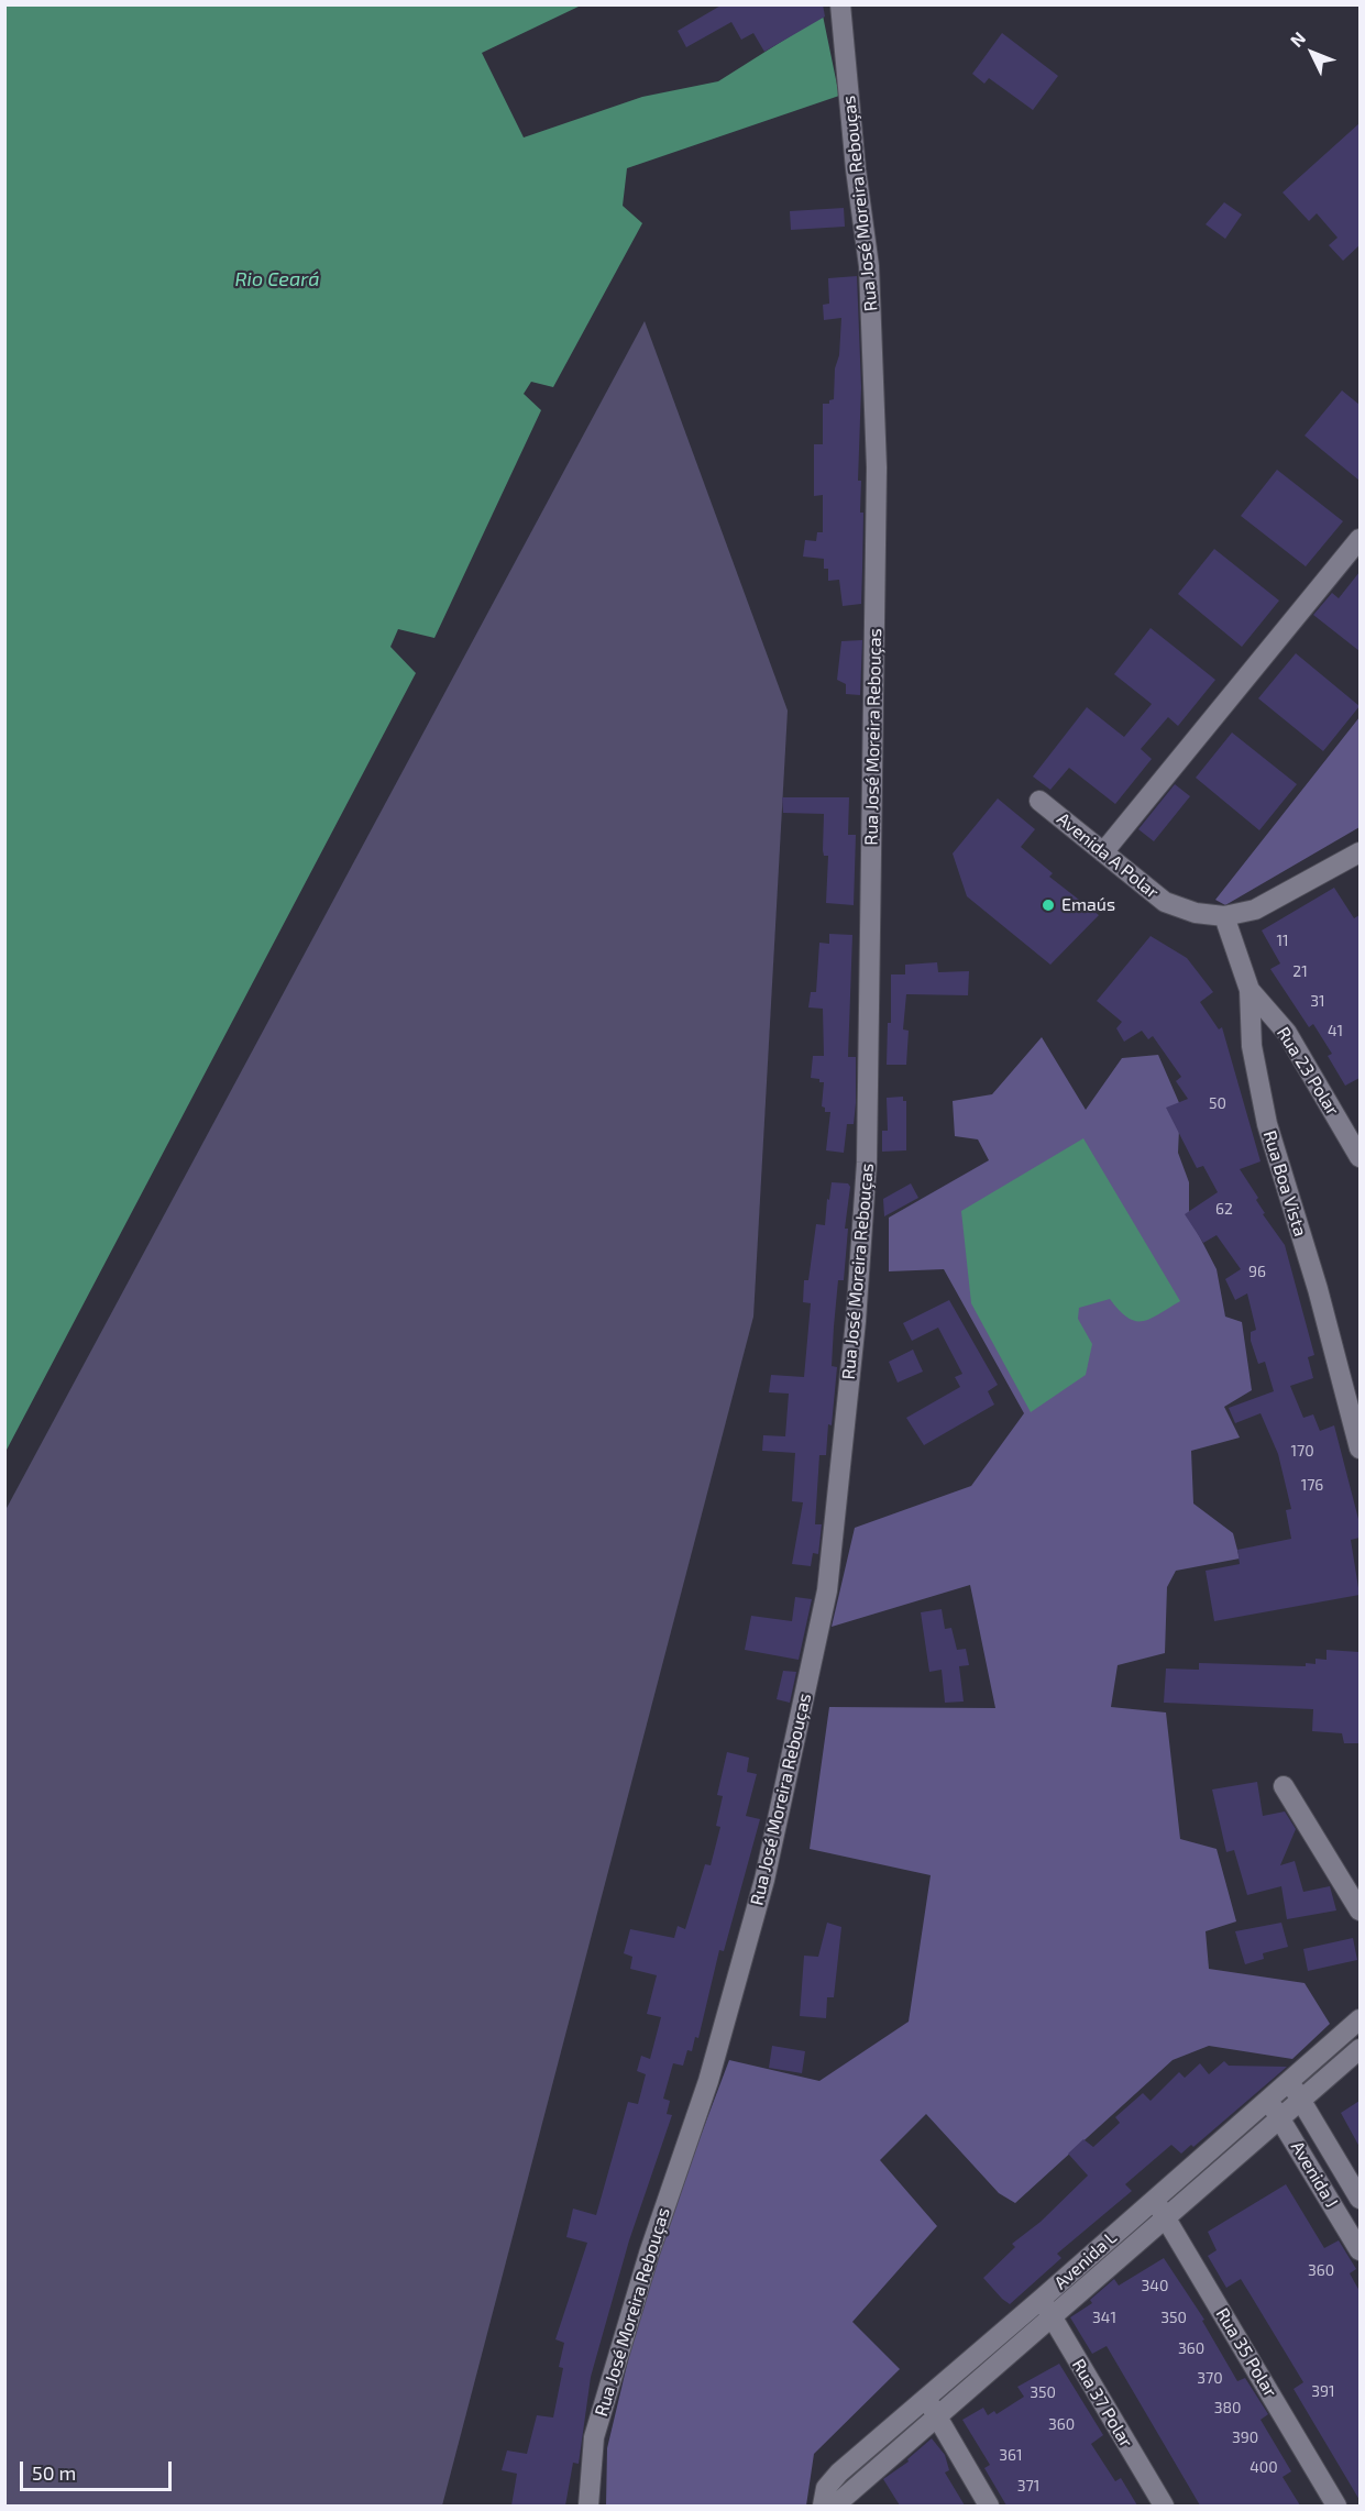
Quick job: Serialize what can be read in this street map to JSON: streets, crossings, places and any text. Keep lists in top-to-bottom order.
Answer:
{
  "streets": {
    "street": [
      "Rua José Moreira Rebouças",
      "Avenida A Polar",
      "Rua 23 Polar",
      "Rua Boa Vista",
      "Avenida J",
      "Avenida L",
      "Rua 35 Polar",
      "Rua 37 Polar"
    ]
  },
  "crossings": [
    ["Avenida A Polar", "Rua Boa Vista"],
    ["Rua 23 Polar", "Rua Boa Vista"],
    ["Avenida J", "Avenida L"],
    ["Avenida L", "Rua 35 Polar"],
    ["Avenida L", "Rua 37 Polar"]
  ],
  "water": ["Rio Ceará"],
  "places": ["Emaús"],
  "house_numbers": [
    "11",
    "21",
    "31",
    "41",
    "50",
    "62",
    "96",
    "170",
    "176",
    "360",
    "340",
    "341",
    "350",
    "360",
    "370",
    "391",
    "350",
    "380",
    "360",
    "390",
    "361",
    "400",
    "371"
  ],
  "scale_bar": "50 m",
  "north": "top left"
}
